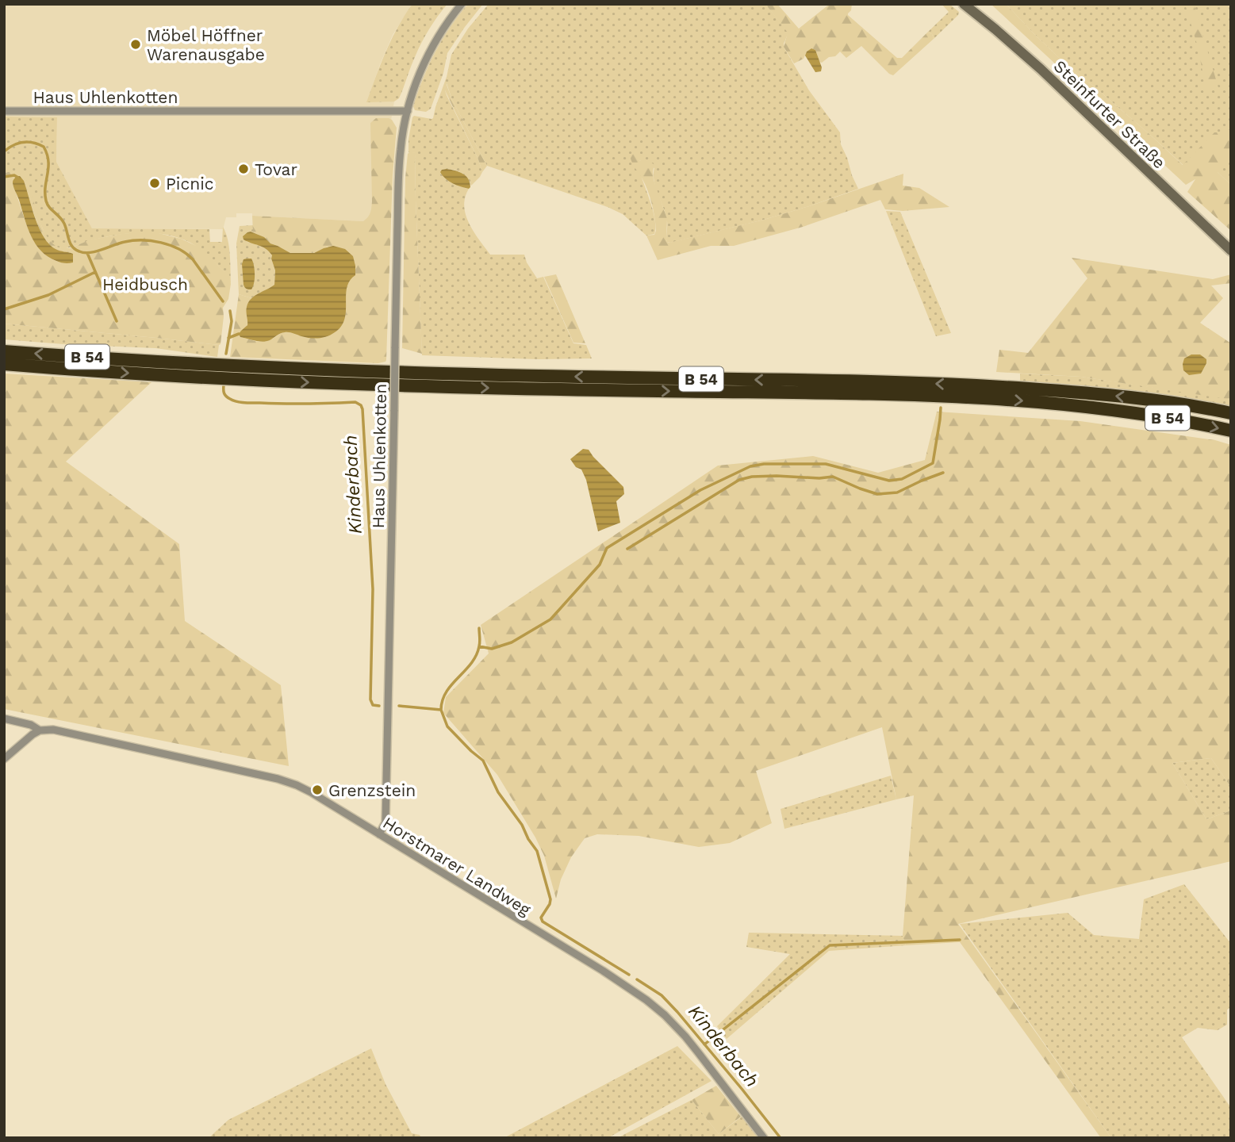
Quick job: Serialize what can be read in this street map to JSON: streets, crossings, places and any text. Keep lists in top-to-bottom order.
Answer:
{
  "streets": {
    "highway": ["B 54"],
    "main road": ["Steinfurter Straße"],
    "street": ["Haus Uhlenkotten", "Horstmarer Landweg"]
  },
  "crossings": [
    ["Haus Uhlenkotten", "Horstmarer Landweg"]
  ],
  "water": ["Kinderbach"],
  "parks": ["Heidbusch"],
  "places": [
    "Möbel Höffner Warenausgabe",
    "Tovar",
    "Picnic",
    "Grenzstein"
  ]
}
